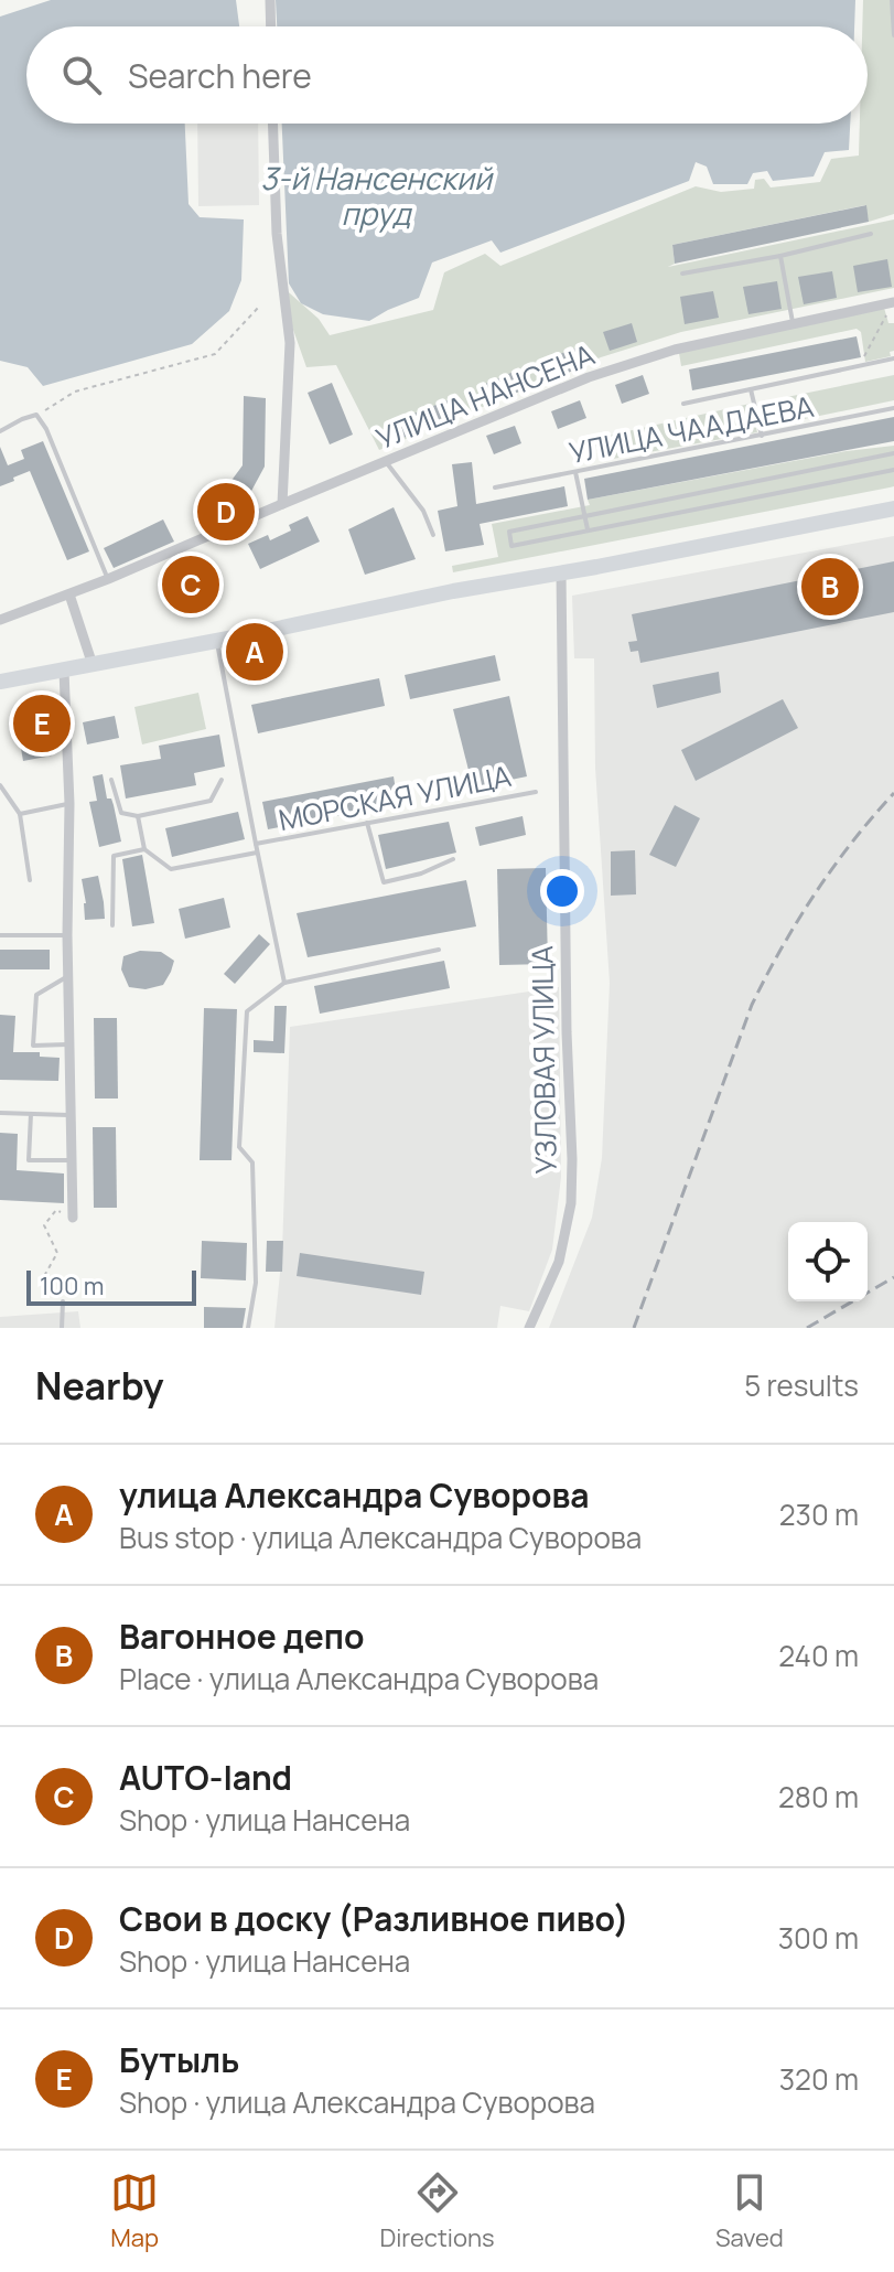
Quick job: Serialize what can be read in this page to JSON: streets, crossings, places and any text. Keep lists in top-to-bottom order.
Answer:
{
  "streets": {
    "street": ["УЛИЦА НАНСЕНА", "УЗЛОВАЯ УЛИЦА"],
    "lane": ["УЛИЦА ЧААДАЕВА", "МОРСКАЯ УЛИЦА"]
  },
  "water": ["3-й Нансенский пруд"],
  "scale_bar": "100 m",
  "page": {
    "search": "Search here",
    "pins": [
      "D",
      "C",
      "B",
      "A",
      "E"
    ],
    "scale": "100 m",
    "heading": ["Nearby", "5 results"],
    "list": [
      {
        "mark": "A",
        "name": "улица Александра Суворова",
        "note": "Bus stop · улица Александра Суворова",
        "value": "230 m"
      },
      {
        "mark": "B",
        "name": "Вагонное депо",
        "note": "Place · улица Александра Суворова",
        "value": "240 m"
      },
      {
        "mark": "C",
        "name": "AUTO-land",
        "note": "Shop · улица Нансена",
        "value": "280 m"
      },
      {
        "mark": "D",
        "name": "Свои в доску (Разливное пиво)",
        "note": "Shop · улица Нансена",
        "value": "300 m"
      },
      {
        "mark": "E",
        "name": "Бутыль",
        "note": "Shop · улица Александра Суворова",
        "value": "320 m"
      }
    ],
    "nav": ["Map", "Directions", "Saved"]
  }
}
